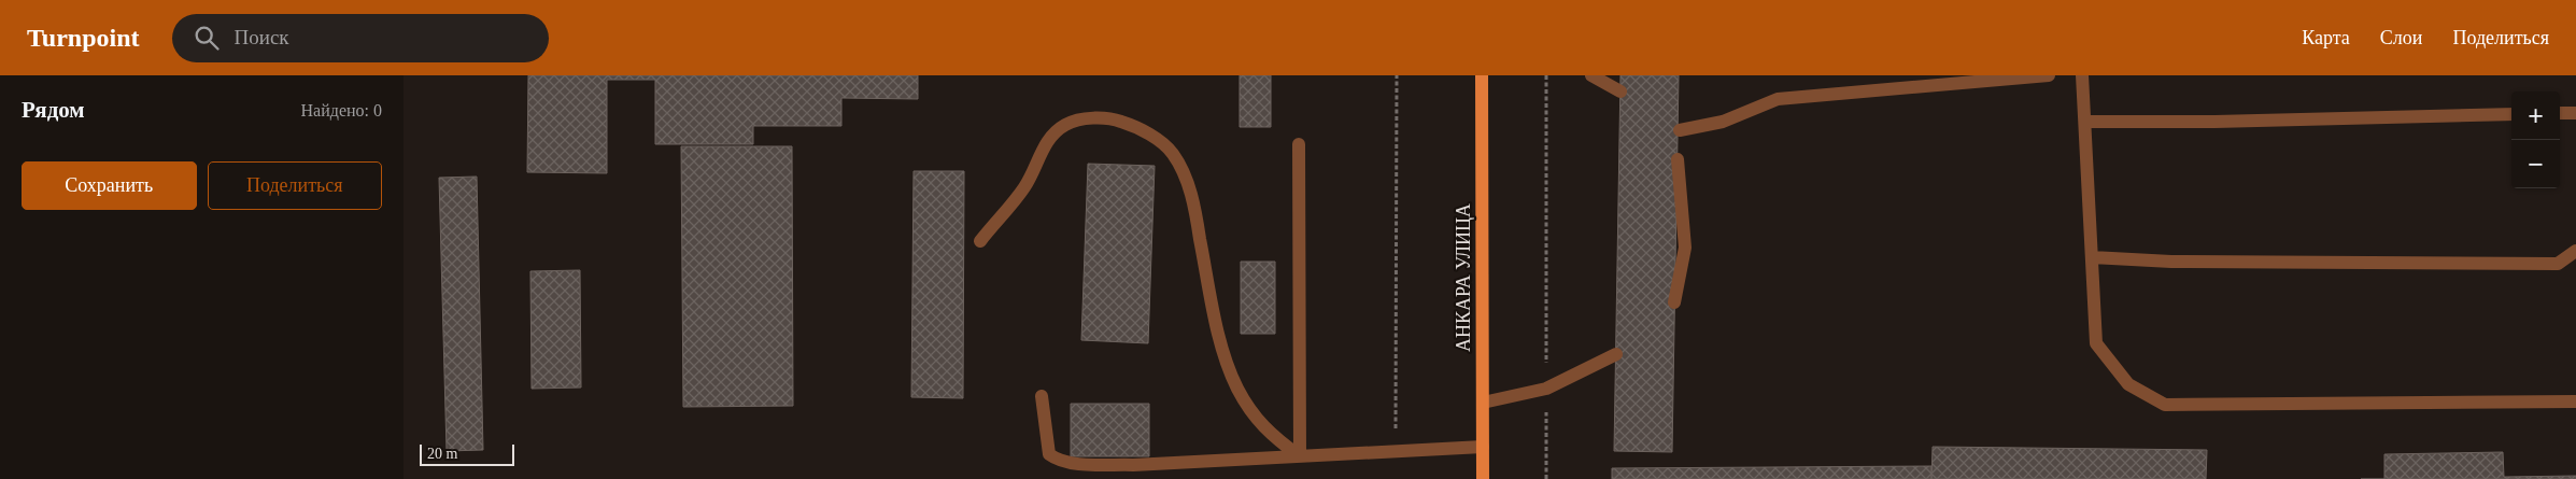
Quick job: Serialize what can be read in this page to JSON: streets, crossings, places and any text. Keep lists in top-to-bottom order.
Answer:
{
  "streets": {
    "main road": ["АНКАРА УЛИЦА"]
  },
  "scale_bar": "20 m",
  "page": {
    "header": "Turnpoint",
    "search": "Поиск",
    "nav": ["Карта", "Слои", "Поделиться"],
    "heading": ["Рядом", "Найдено: 0"],
    "map_buttons": ["+", "−"],
    "buttons": ["Сохранить", "Поделиться"],
    "scale": "20 m"
  }
}
